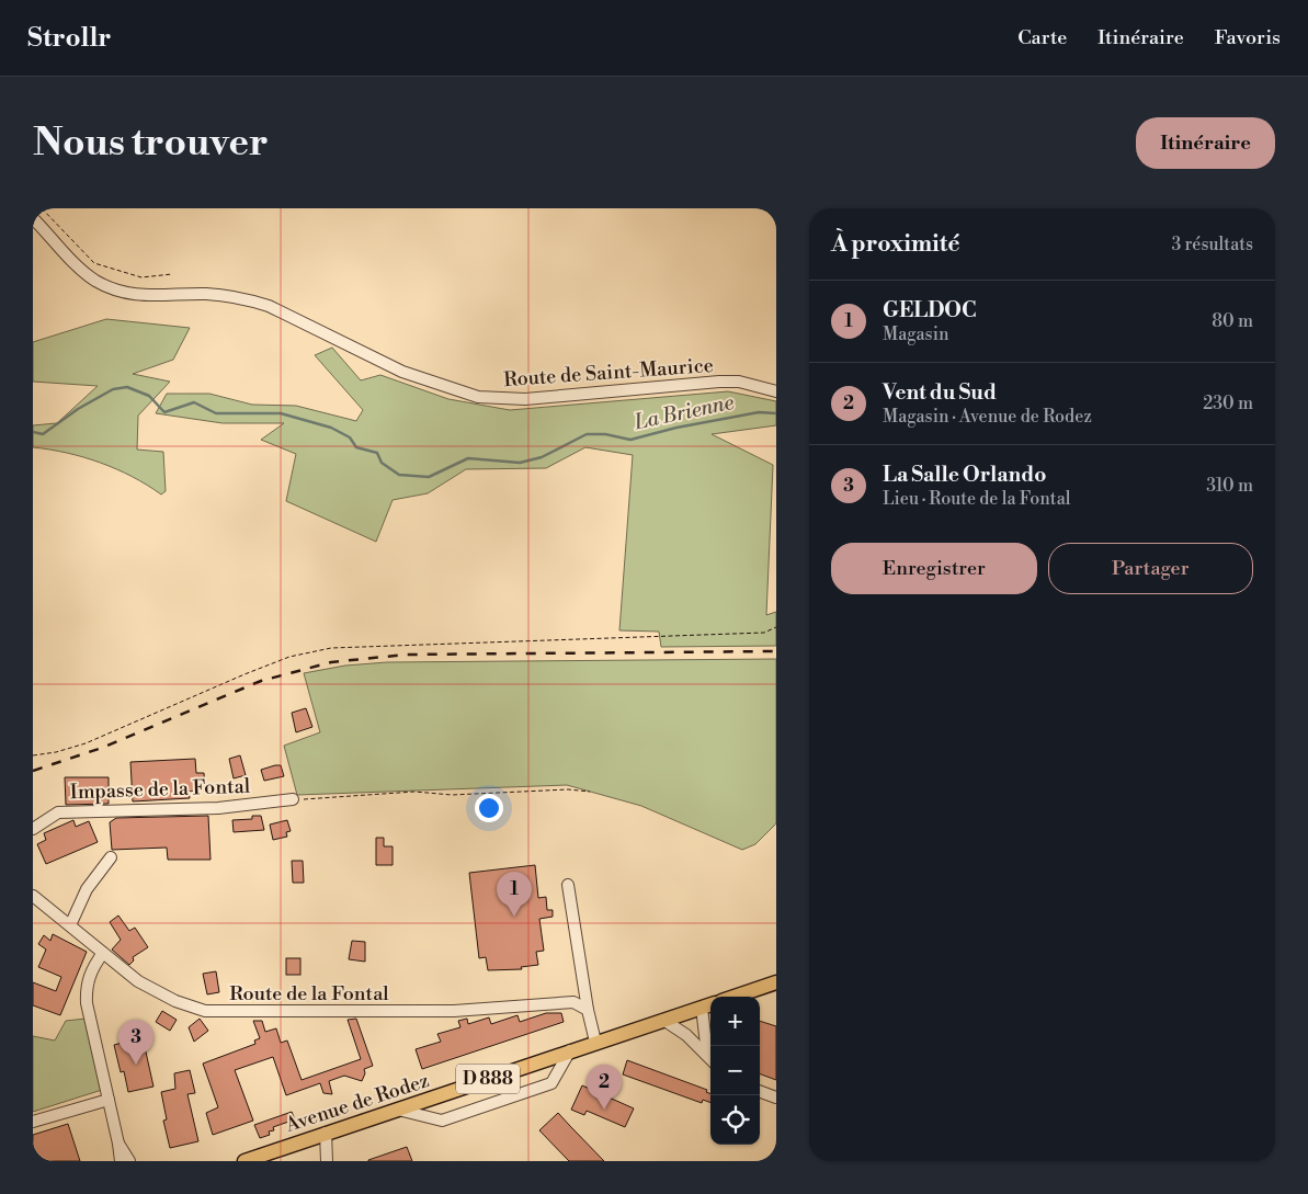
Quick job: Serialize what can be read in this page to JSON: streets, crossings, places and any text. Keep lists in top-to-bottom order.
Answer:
{
  "streets": {
    "main road": ["D 888", "Avenue de Rodez"],
    "street": ["Route de Saint-Maurice", "Impasse de la Fontal", "Route de la Fontal"]
  },
  "water": ["La Brienne"],
  "page": {
    "header": "Strollr",
    "nav": ["Carte", "Itinéraire", "Favoris"],
    "buttons": [
      "Itinéraire",
      ["Enregistrer", "Partager"]
    ],
    "title": "Nous trouver",
    "heading": ["À proximité", "3 résultats"],
    "list": [
      {
        "mark": "1",
        "name": "GELDOC",
        "note": "Magasin",
        "value": "80 m"
      },
      {
        "mark": "2",
        "name": "Vent du Sud",
        "note": "Magasin · Avenue de Rodez",
        "value": "230 m"
      },
      {
        "mark": "3",
        "name": "La Salle Orlando",
        "note": "Lieu · Route de la Fontal",
        "value": "310 m"
      }
    ],
    "pins": ["1", "3", "2"],
    "map_buttons": ["+", "−"]
  }
}
